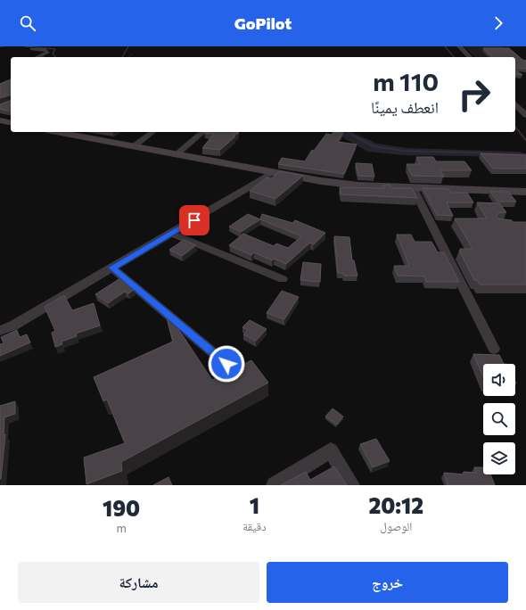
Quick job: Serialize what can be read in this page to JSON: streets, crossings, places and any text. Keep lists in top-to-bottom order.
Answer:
{
  "page": {
    "header": "GoPilot",
    "turn": ["110 m", "انعطف يمينًا"],
    "eta": [
      "20:12",
      "الوصول",
      "1",
      "دقيقة",
      "190",
      "m"
    ],
    "buttons": ["خروج", "مشاركة"]
  }
}
